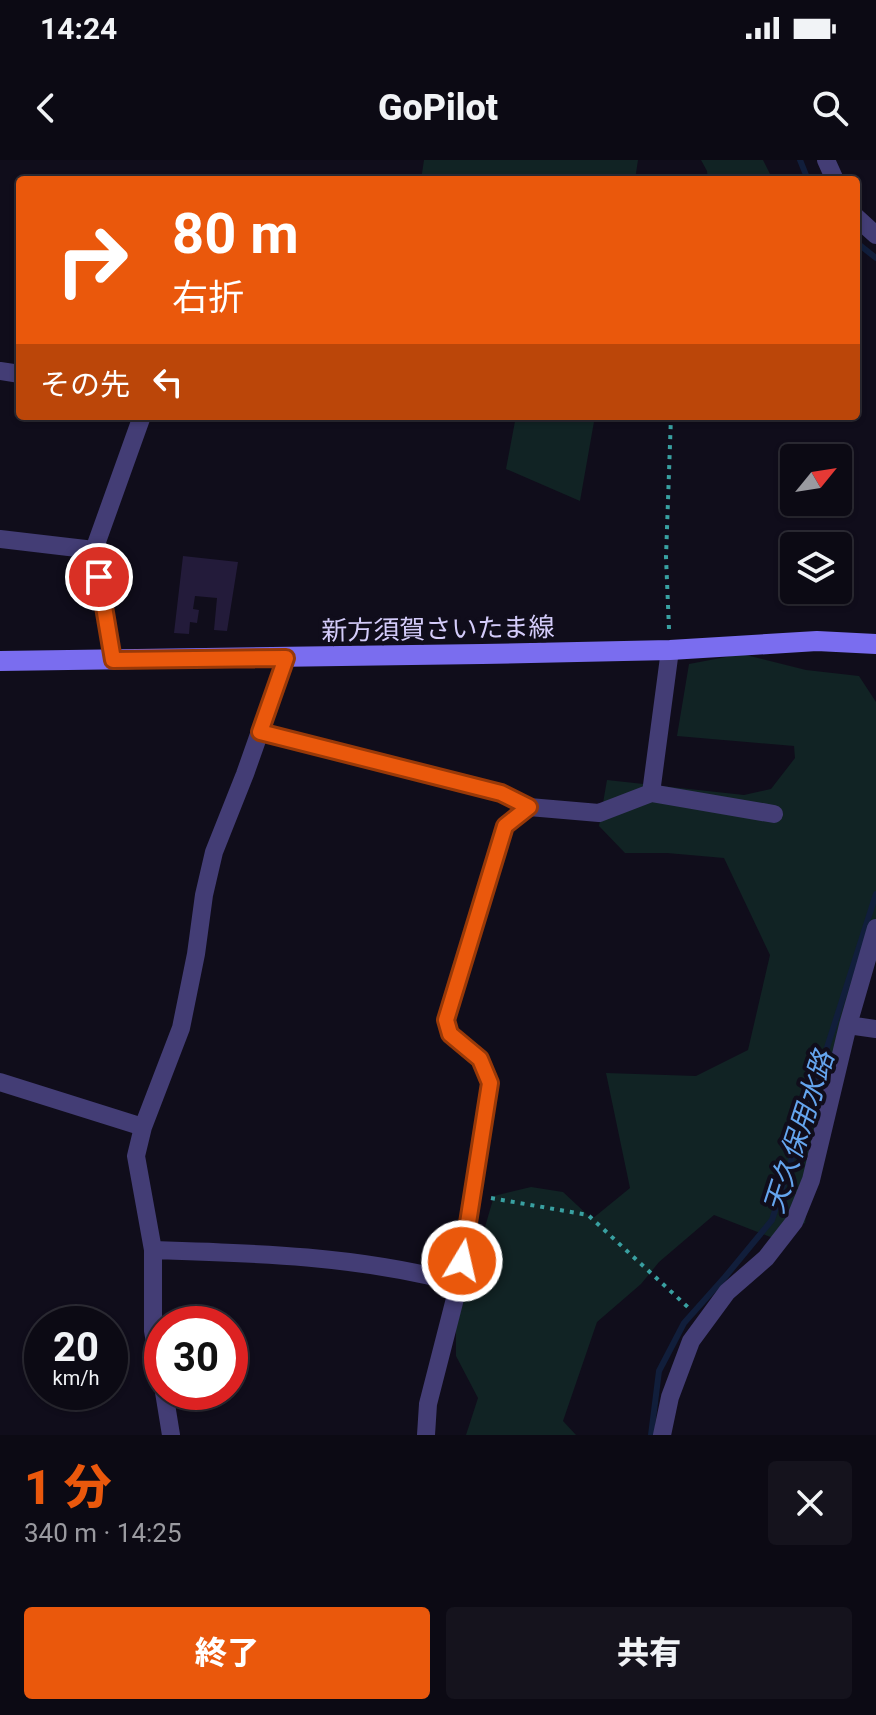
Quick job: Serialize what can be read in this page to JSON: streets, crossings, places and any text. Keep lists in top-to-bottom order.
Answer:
{
  "streets": {
    "main road": ["新方須賀さいたま線"]
  },
  "water": ["天久保用水路"],
  "north": "top right",
  "page": {
    "status": "14:24",
    "header": "GoPilot",
    "turn": ["80 m", "右折"],
    "then": "その先",
    "speed": "20 km/h",
    "limit": "30",
    "heading": ["1 分", "340 m · 14:25"],
    "buttons": ["終了", "共有"]
  }
}
